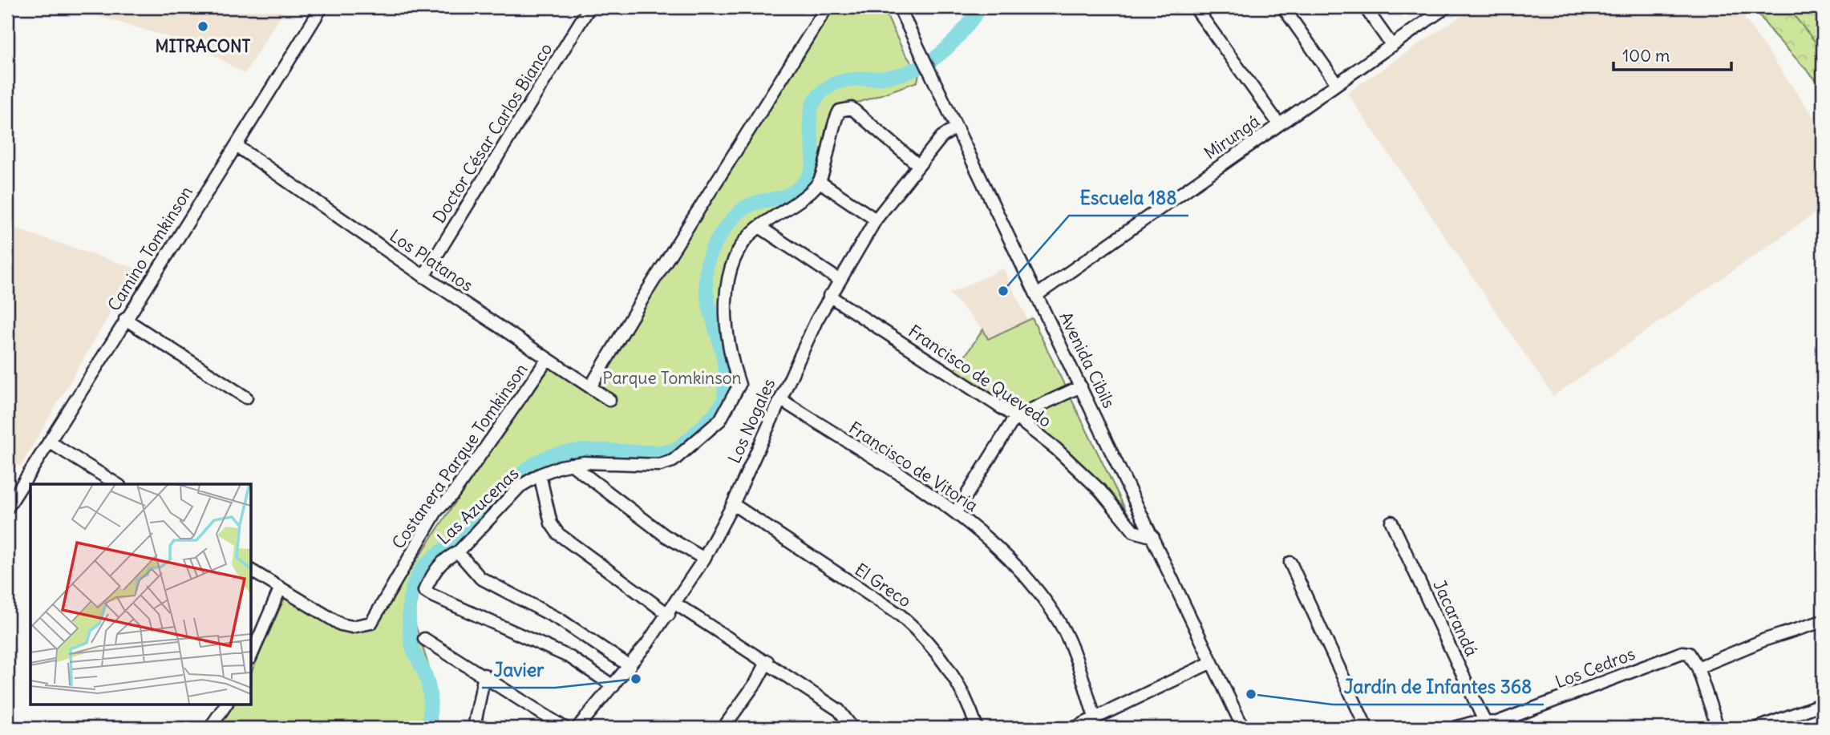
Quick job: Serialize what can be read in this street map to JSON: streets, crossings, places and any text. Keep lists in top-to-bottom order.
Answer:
{
  "streets": {
    "street": [
      "Doctor César Carlos Bianco",
      "Mirungá",
      "Camino Tomkinson",
      "Los Platanos",
      "Avenida Cibils",
      "Francisco de Quevedo",
      "Los Nogales",
      "Costanera Parque Tomkinson",
      "Francisco de Vitoria",
      "Las Azucenas",
      "El Greco",
      "Jacarandá",
      "Los Cedros"
    ]
  },
  "crossings": [
    ["Doctor César Carlos Bianco", "Los Platanos"],
    ["Mirungá", "Avenida Cibils"],
    ["Camino Tomkinson", "Los Platanos"],
    ["Los Platanos", "Costanera Parque Tomkinson"],
    ["Avenida Cibils", "Francisco de Quevedo"],
    ["Avenida Cibils", "Los Nogales"],
    ["Francisco de Quevedo", "Los Nogales"],
    ["Los Nogales", "Francisco de Vitoria"],
    ["Los Nogales", "Las Azucenas"],
    ["Los Nogales", "El Greco"],
    ["Jacarandá", "Los Cedros"]
  ],
  "parks": ["Parque Tomkinson"],
  "places": [
    "MITRACONT",
    "Escuela 188",
    "Javier",
    "Jardín de Infantes 368"
  ],
  "scale_bar": "100 m"
}
